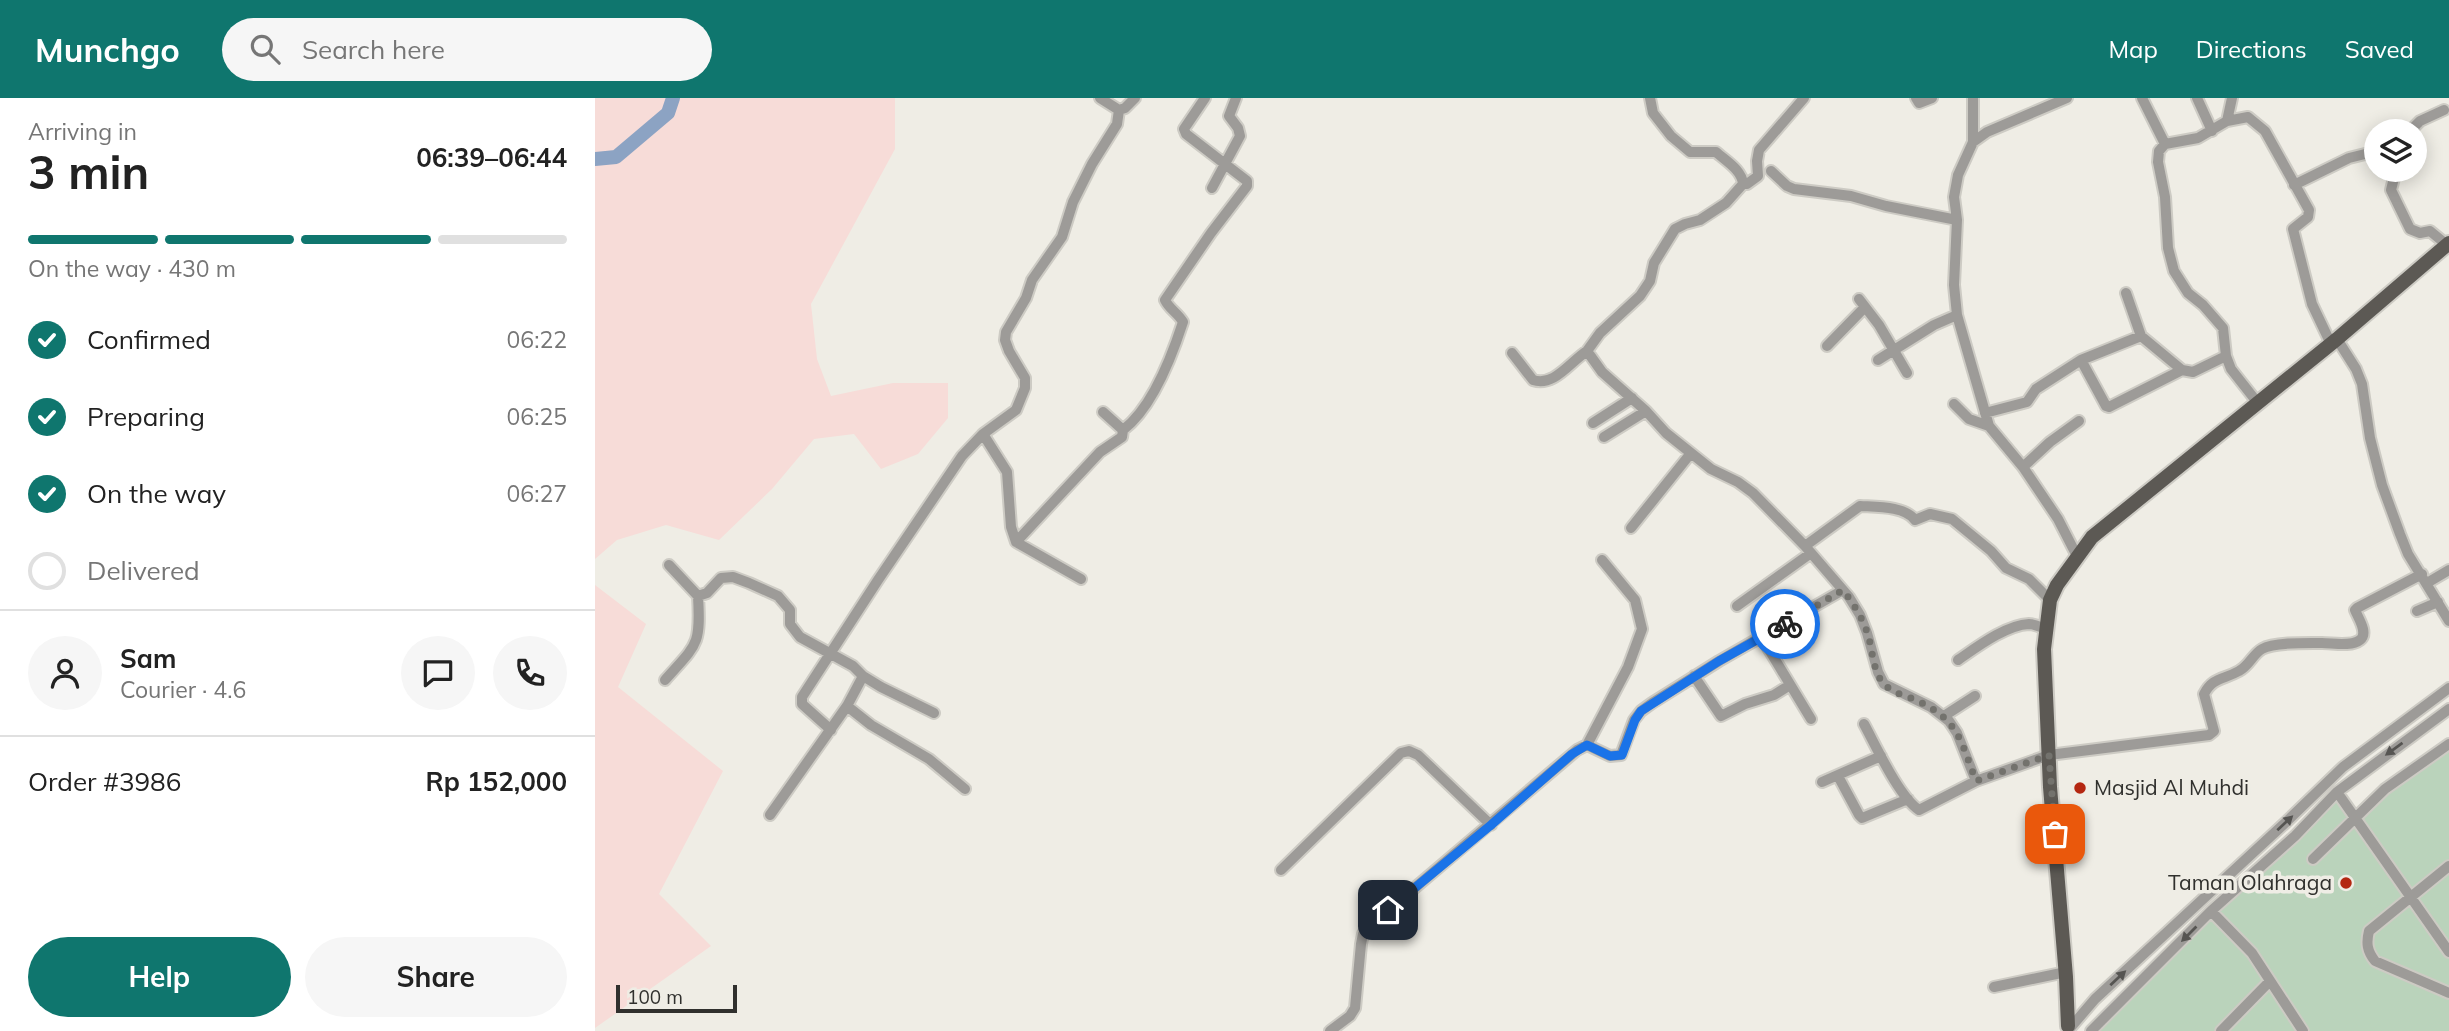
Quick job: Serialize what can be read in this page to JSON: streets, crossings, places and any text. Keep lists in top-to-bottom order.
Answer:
{
  "places": ["Masjid Al Muhdi", "Taman Olahraga"],
  "scale_bar": "100 m",
  "page": {
    "header": "Munchgo",
    "search": "Search here",
    "nav": ["Map", "Directions", "Saved"],
    "heading": ["3 min", "Arriving in", "06:39–06:44"],
    "panel": [
      "Sam",
      "Courier · 4.6",
      "Order #3986",
      "Rp 152,000"
    ],
    "bar": "On the way · 430 m",
    "list": [
      ["Confirmed", "06:22"],
      ["Preparing", "06:25"],
      ["On the way", "06:27"],
      "Delivered"
    ],
    "buttons": ["Help", "Share"],
    "scale": "100 m"
  }
}
